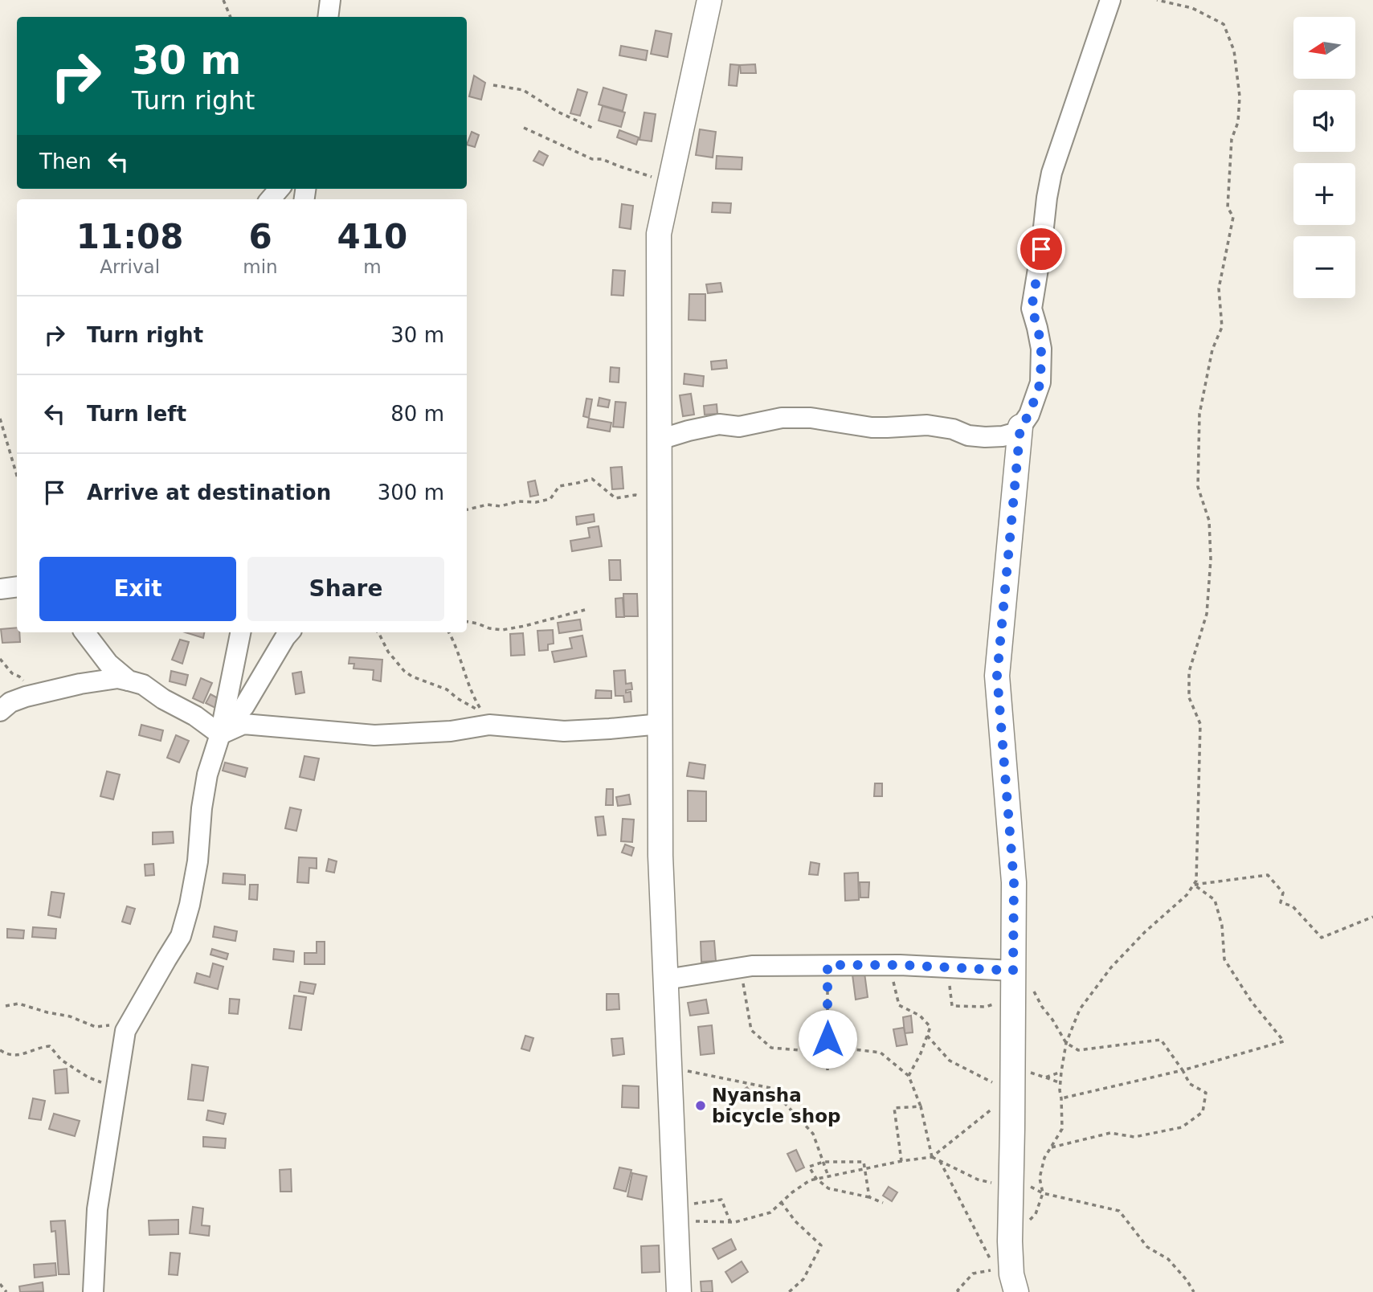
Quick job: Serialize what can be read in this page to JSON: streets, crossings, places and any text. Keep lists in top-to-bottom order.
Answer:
{
  "places": ["Nyansha bicycle shop"],
  "north": "left",
  "page": {
    "map_buttons": ["+", "−"],
    "turn": ["30 m", "Turn right"],
    "then": "Then",
    "eta": [
      "11:08",
      "Arrival",
      "6",
      "min",
      "410",
      "m"
    ],
    "list": [
      {
        "name": "Turn right",
        "value": "30 m"
      },
      {
        "name": "Turn left",
        "value": "80 m"
      },
      {
        "name": "Arrive at destination",
        "value": "300 m"
      }
    ],
    "buttons": ["Exit", "Share"]
  }
}
